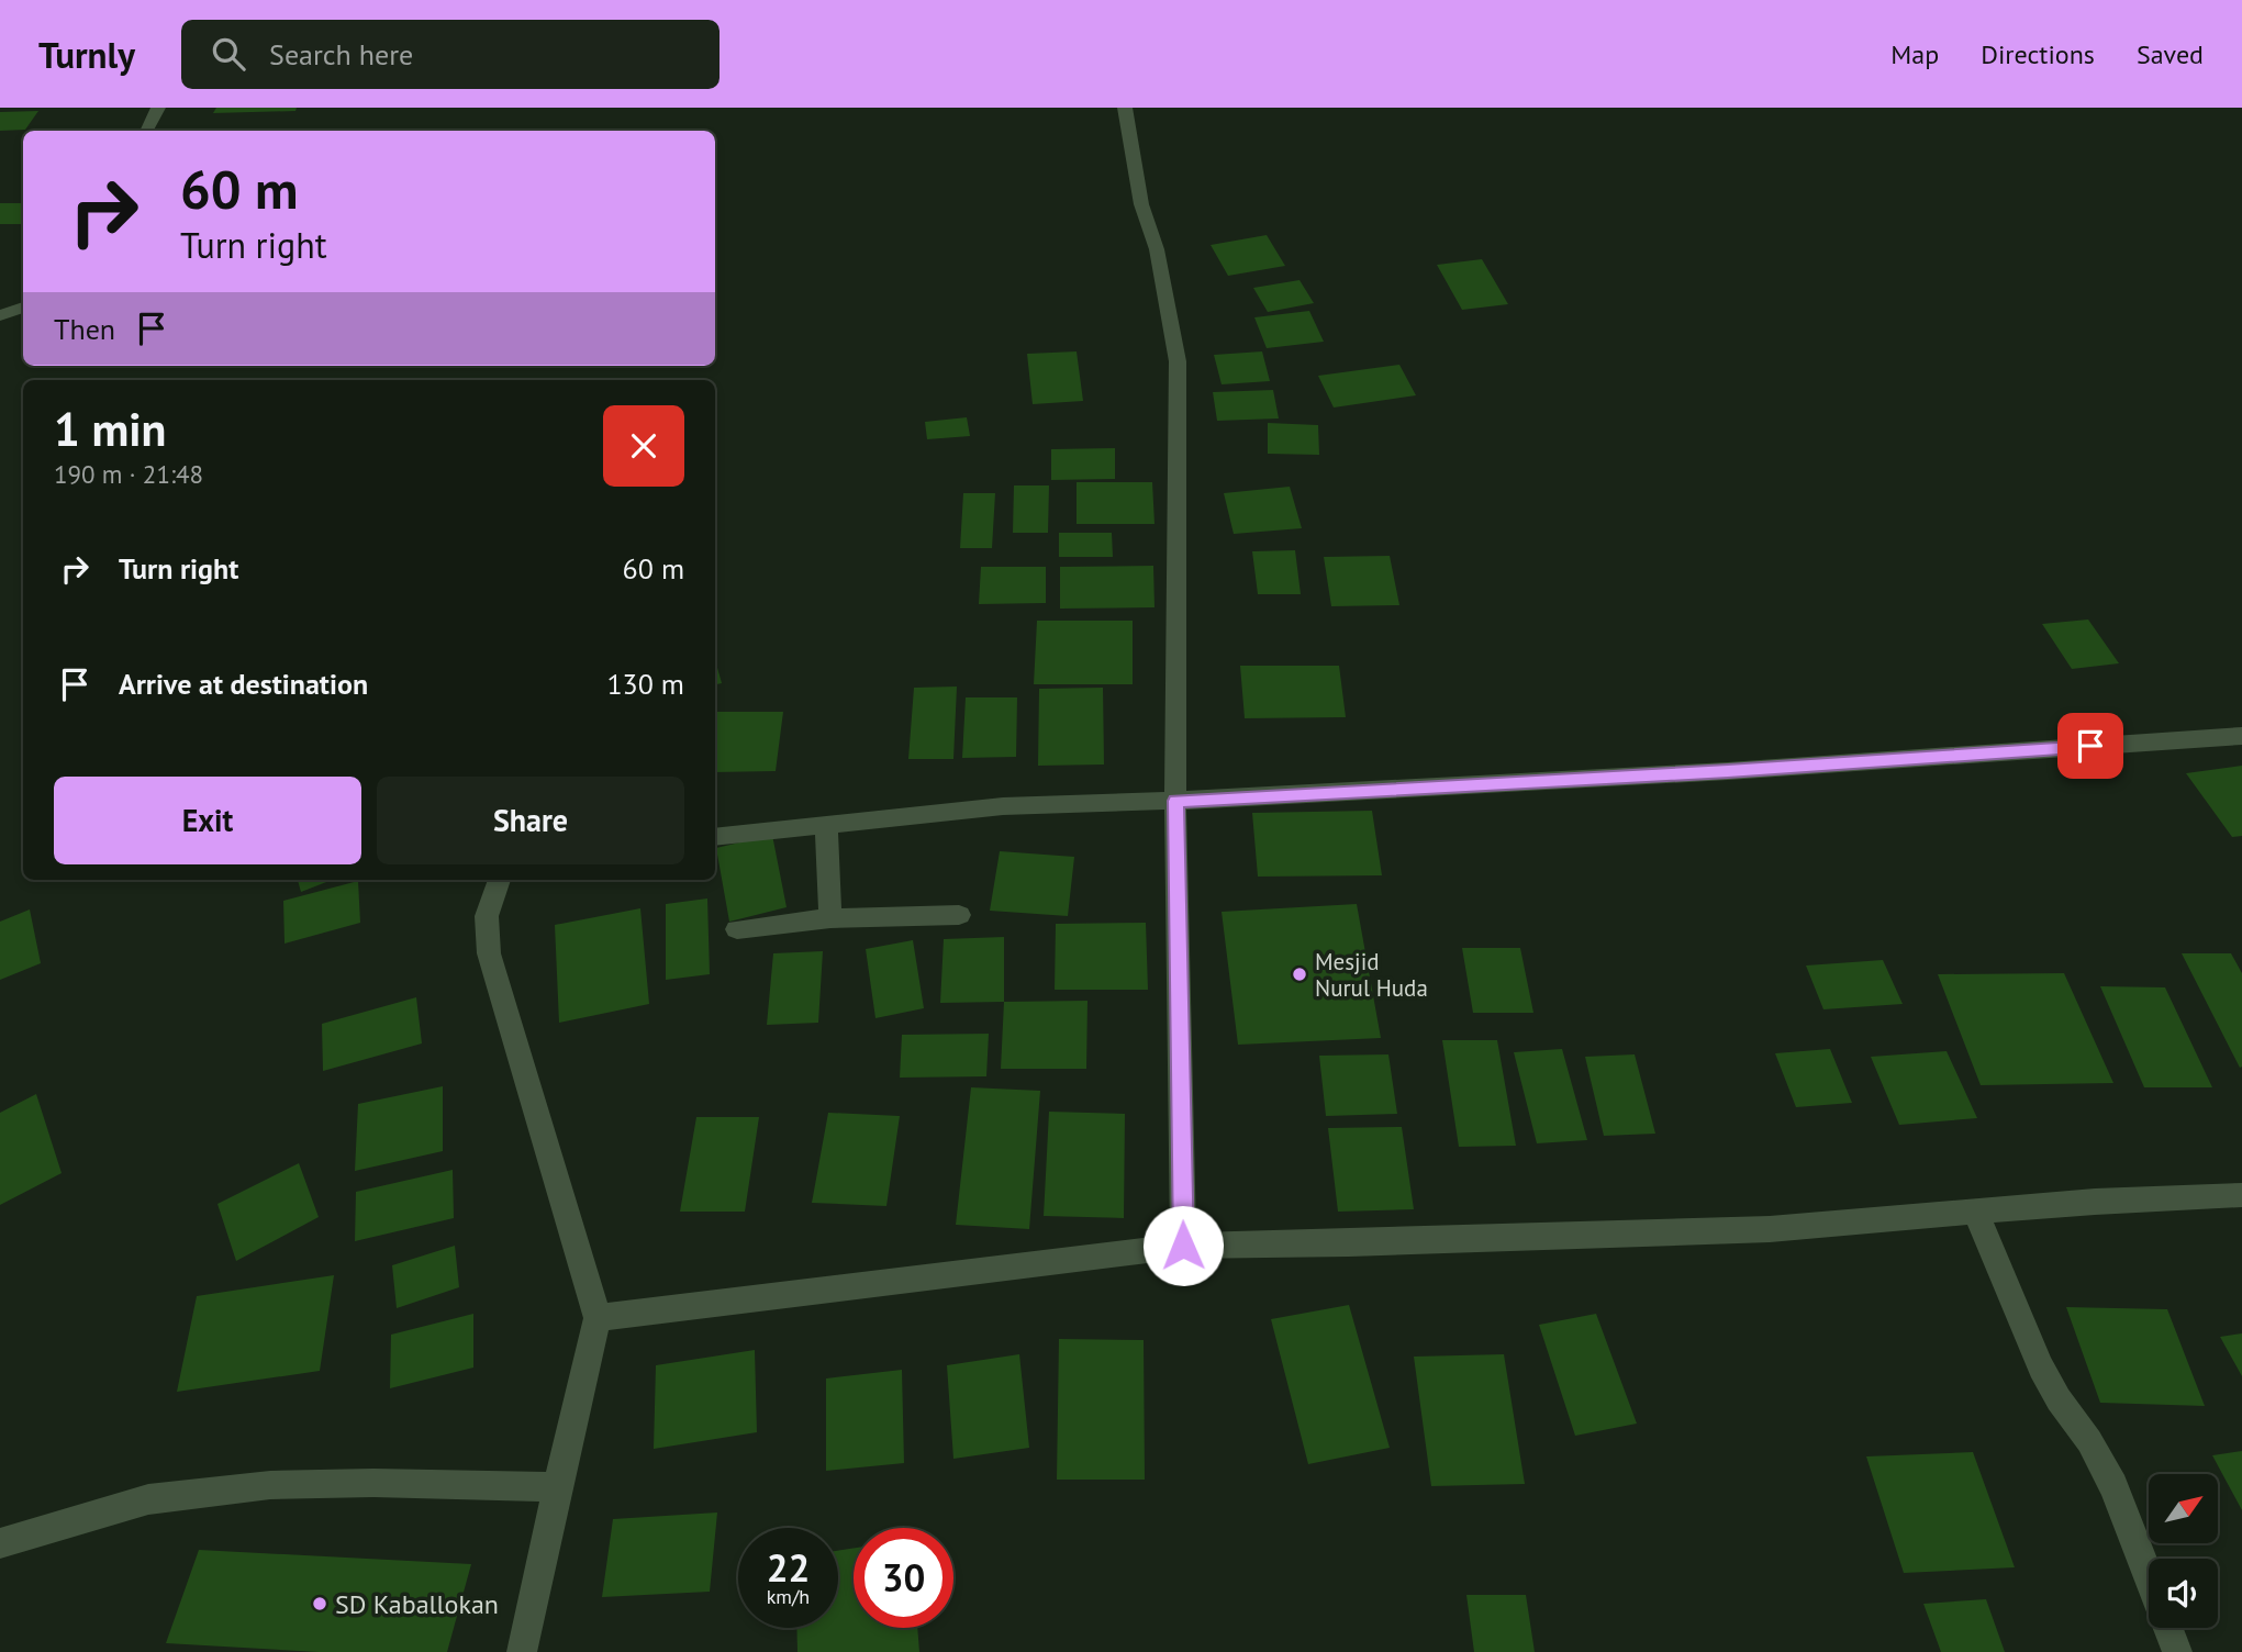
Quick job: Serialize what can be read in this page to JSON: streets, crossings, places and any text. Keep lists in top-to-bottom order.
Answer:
{
  "places": ["Mesjid Nurul Huda", "SD Kaballokan"],
  "north": "top right",
  "page": {
    "header": "Turnly",
    "search": "Search here",
    "nav": ["Map", "Directions", "Saved"],
    "turn": ["60 m", "Turn right"],
    "then": "Then",
    "heading": ["1 min", "190 m · 21:48"],
    "list": [
      {
        "name": "Turn right",
        "value": "60 m"
      },
      {
        "name": "Arrive at destination",
        "value": "130 m"
      }
    ],
    "buttons": ["Exit", "Share"],
    "speed": "22 km/h",
    "limit": "30"
  }
}
